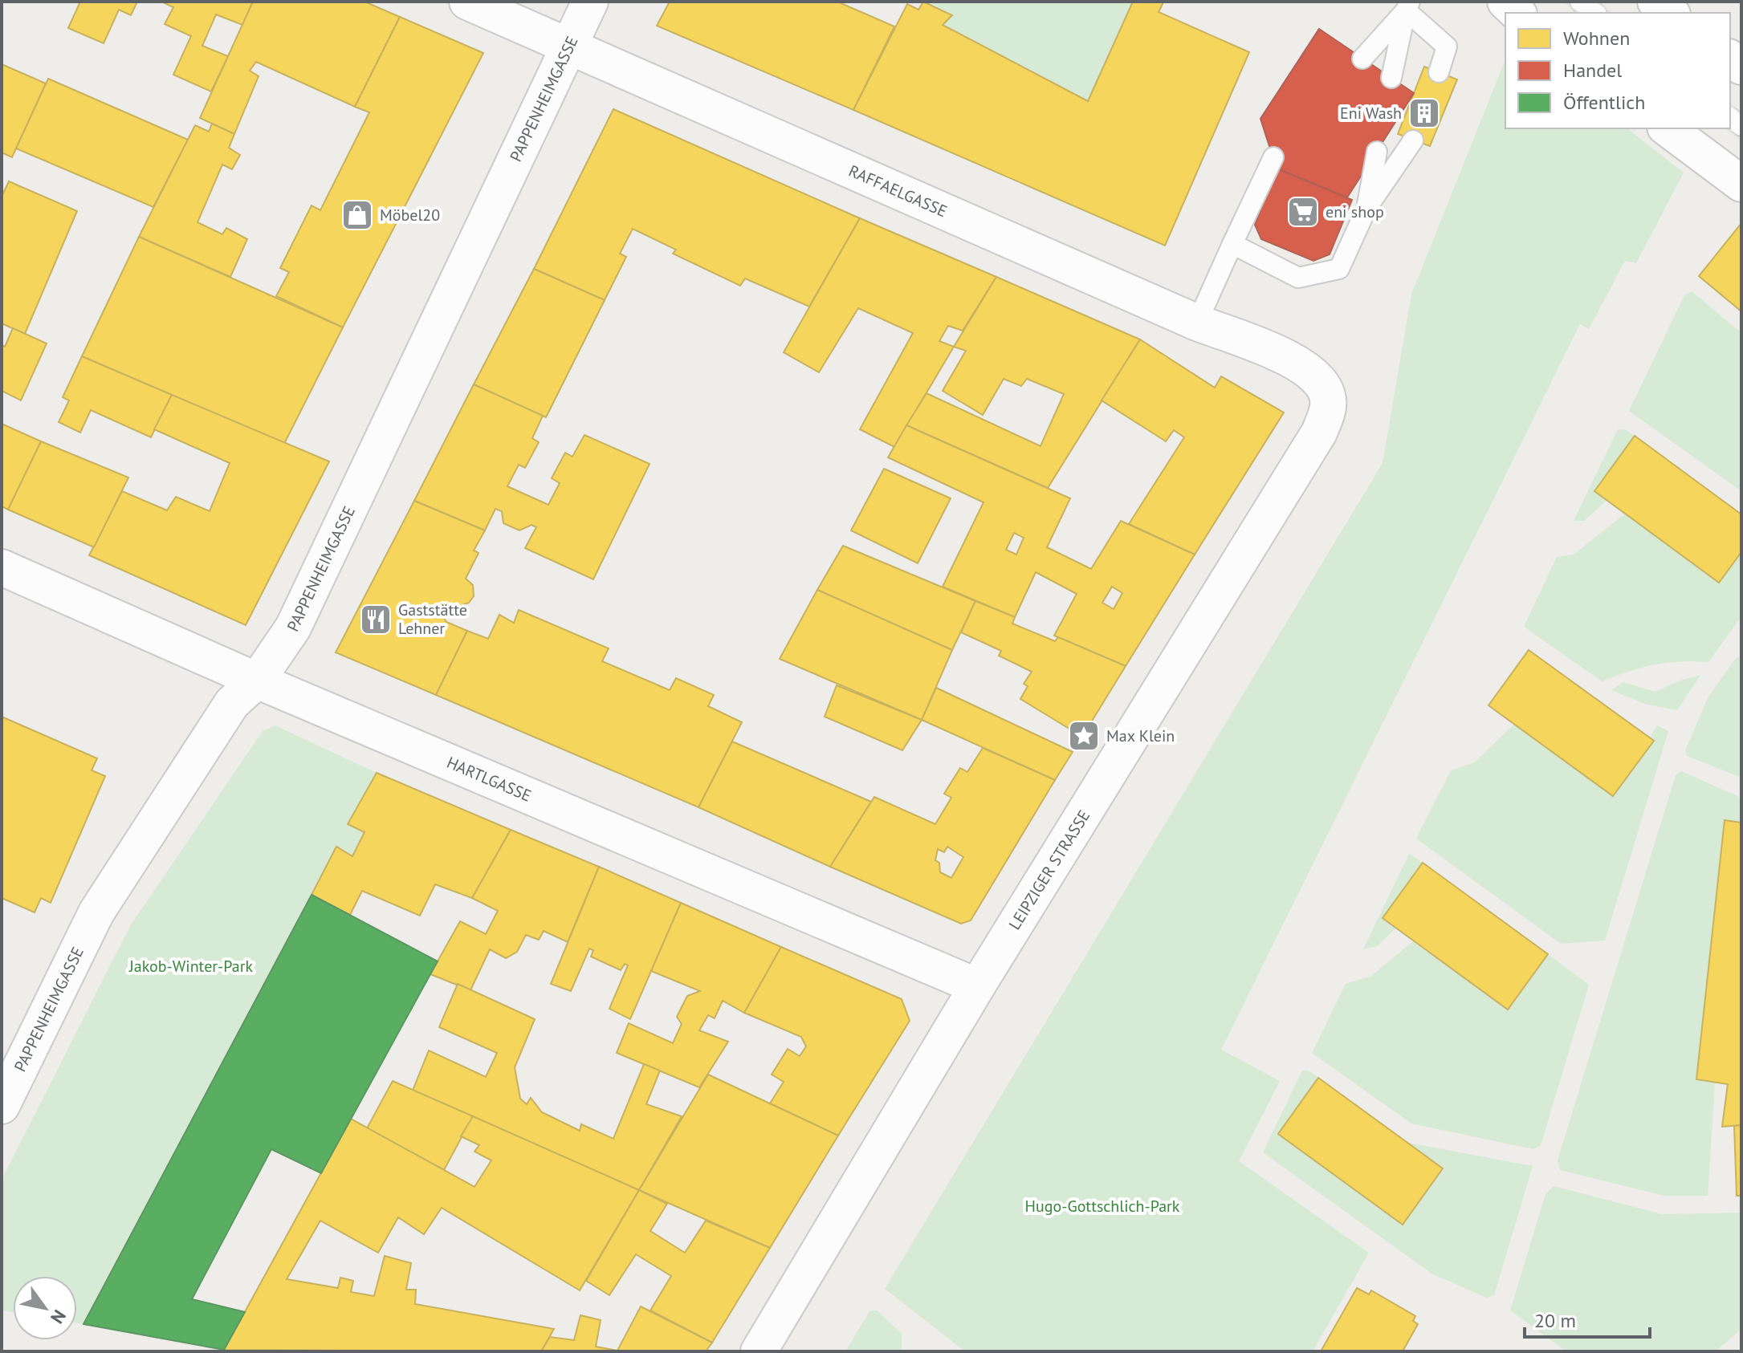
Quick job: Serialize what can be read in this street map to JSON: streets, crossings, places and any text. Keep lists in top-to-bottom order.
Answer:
{
  "streets": {
    "street": [
      "PAPPENHEIMGASSE",
      "RAFFAELGASSE",
      "HARTLGASSE",
      "LEIPZIGER STRASSE"
    ]
  },
  "crossings": [
    ["PAPPENHEIMGASSE", "RAFFAELGASSE"],
    ["PAPPENHEIMGASSE", "HARTLGASSE"],
    ["RAFFAELGASSE", "LEIPZIGER STRASSE"],
    ["HARTLGASSE", "LEIPZIGER STRASSE"]
  ],
  "parks": ["Jakob-Winter-Park", "Hugo-Gottschlich-Park"],
  "places": {
    "building": ["Eni Wash"],
    "supermarket": ["eni shop"],
    "shop": ["Möbel20"],
    "restaurant": ["Gaststätte Lehner"],
    "place": ["Max Klein"]
  },
  "legend": ["Wohnen", "Handel", "Öffentlich"],
  "scale_bar": "20 m",
  "north": "bottom right"
}
